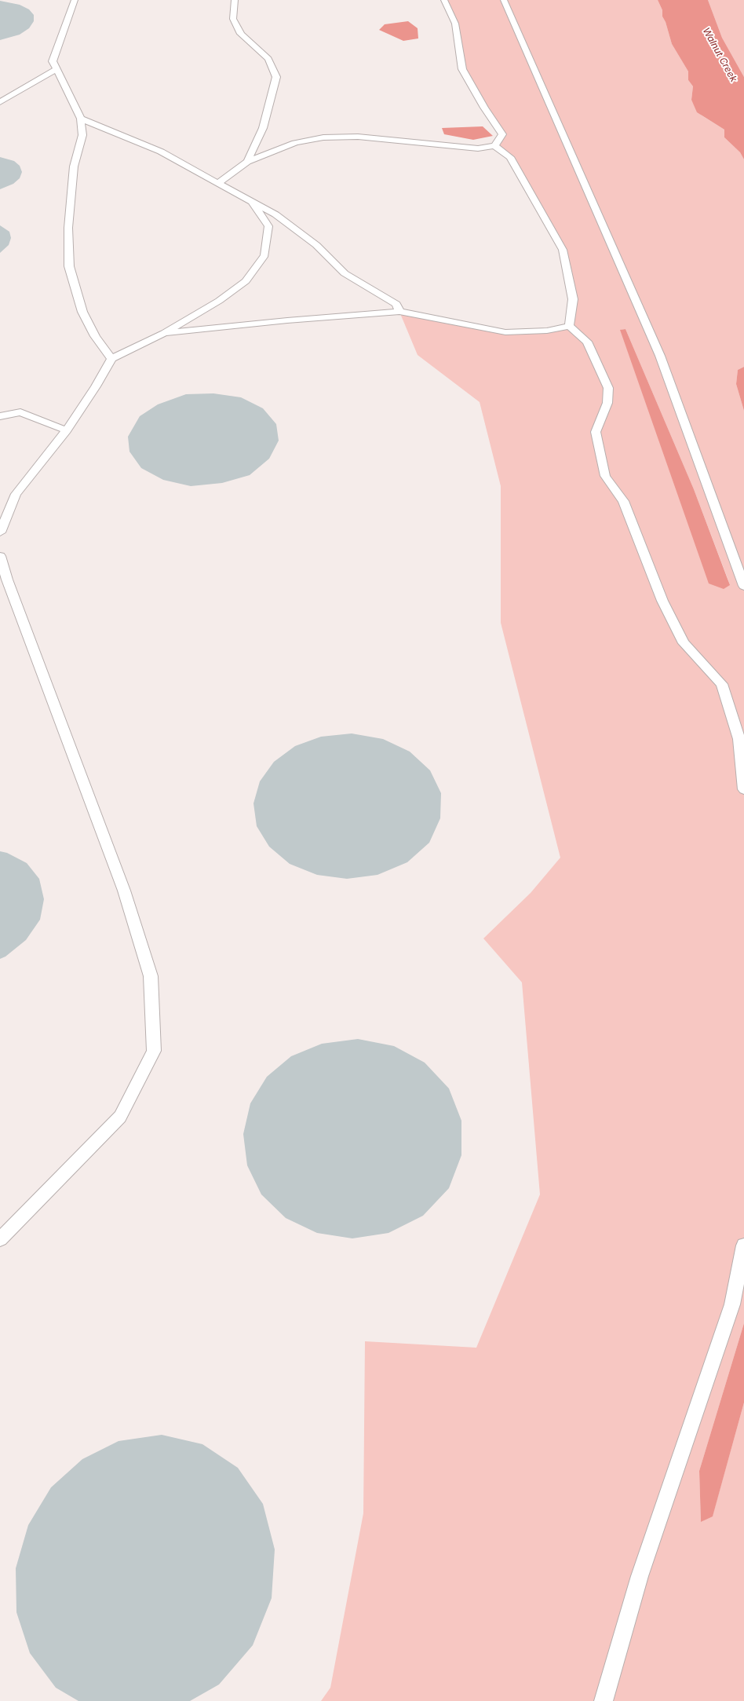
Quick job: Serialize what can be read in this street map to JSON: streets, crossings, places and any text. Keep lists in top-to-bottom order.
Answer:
{
  "water": ["Walnut Creek"]
}
